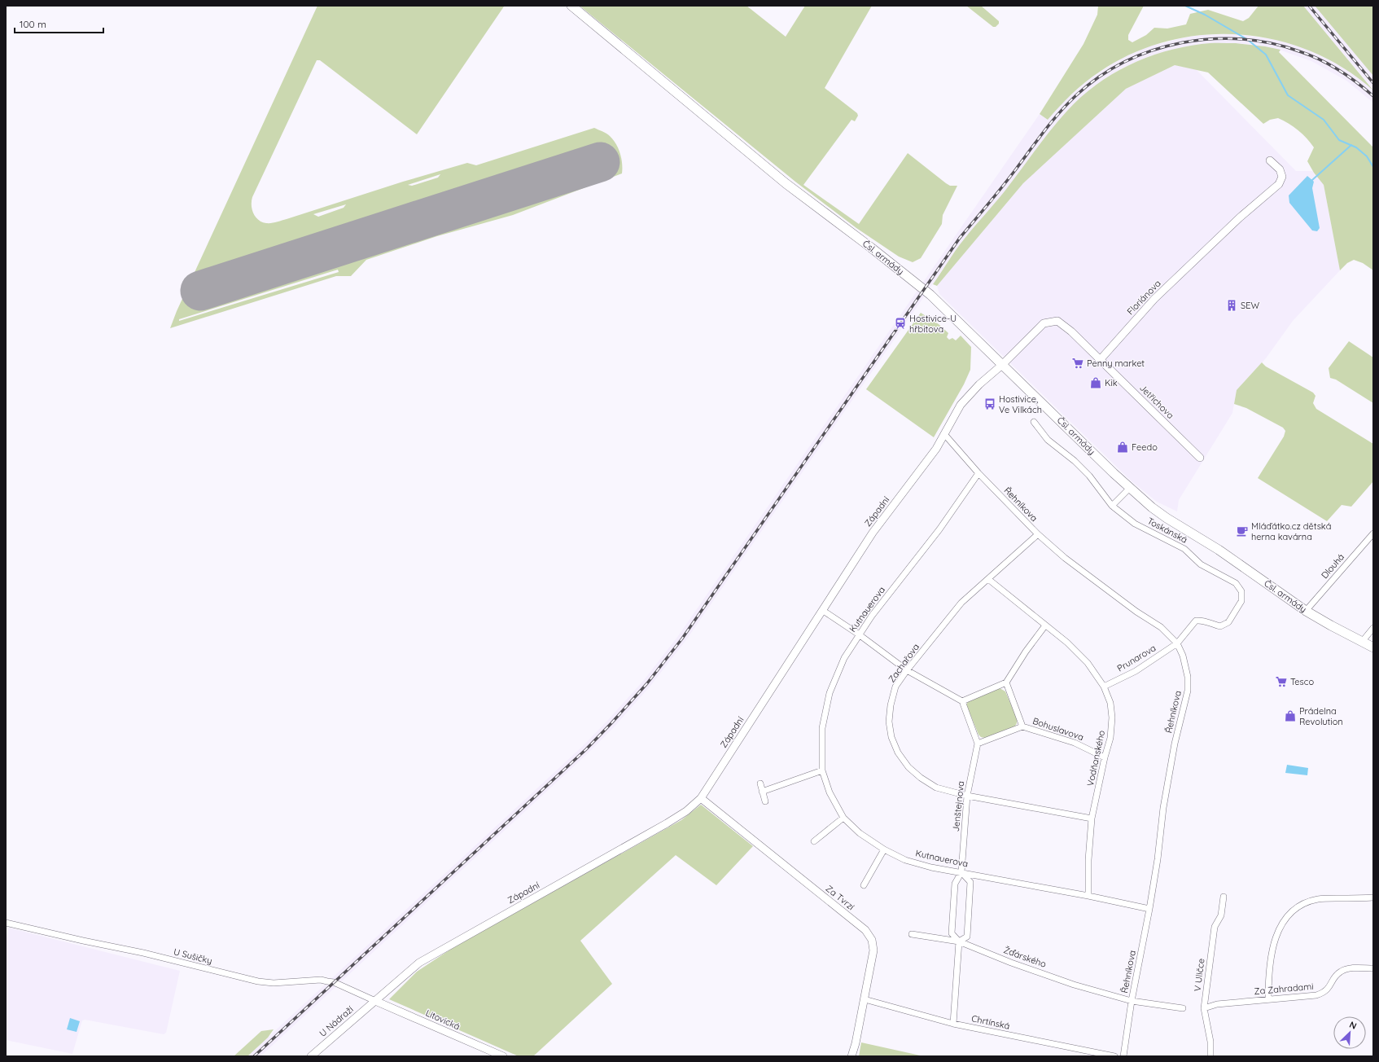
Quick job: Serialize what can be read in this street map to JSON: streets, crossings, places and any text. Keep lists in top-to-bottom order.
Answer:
{
  "streets": {
    "main road": ["Čsl. armády"],
    "street": [
      "Floriánova",
      "Jetřichova",
      "Řehníkova",
      "Západní",
      "Toskánská",
      "Dlouhá",
      "Kutnauerova",
      "Prunarova",
      "Zachařova",
      "Bohuslavova",
      "Vodňanského",
      "Jenštejnova",
      "Za Tvrzí",
      "U Sušičky",
      "Žďárského",
      "V Uličce",
      "Za Zahradami",
      "Litovická",
      "U Nádraží",
      "Chrtínská"
    ]
  },
  "crossings": [
    ["Čsl. armády", "Západní"],
    ["Čsl. armády", "Dlouhá"],
    ["Floriánova", "Jetřichova"],
    ["Řehníkova", "Západní"],
    ["Řehníkova", "Toskánská"],
    ["Řehníkova", "Kutnauerova"],
    ["Řehníkova", "Prunarova"],
    ["Řehníkova", "Zachařova"],
    ["Řehníkova", "Žďárského"],
    ["Západní", "Za Tvrzí"],
    ["Západní", "U Sušičky"],
    ["Západní", "Litovická"],
    ["Západní", "U Nádraží"],
    ["Toskánská", "Prunarova"],
    ["Kutnauerova", "Vodňanského"],
    ["Kutnauerova", "Jenštejnova"],
    ["Prunarova", "Vodňanského"],
    ["Zachařova", "Vodňanského"],
    ["Zachařova", "Jenštejnova"],
    ["Bohuslavova", "Vodňanského"],
    ["Jenštejnova", "Žďárského"],
    ["Za Tvrzí", "Chrtínská"],
    ["U Sušičky", "Litovická"],
    ["U Sušičky", "U Nádraží"],
    ["V Uličce", "Za Zahradami"],
    ["Litovická", "U Nádraží"]
  ],
  "places": {
    "building": ["SEW"],
    "station": ["Hostivice-U hřbitova"],
    "supermarket": ["Penny market", "Tesco"],
    "shop": ["Kik", "Feedo", "Prádelna Revolution"],
    "bus stop": ["Hostivice, Ve Vilkách"],
    "cafe": ["Mláďátko.cz dětská herna kavárna"]
  },
  "scale_bar": "100 m",
  "north": "top right"
}
